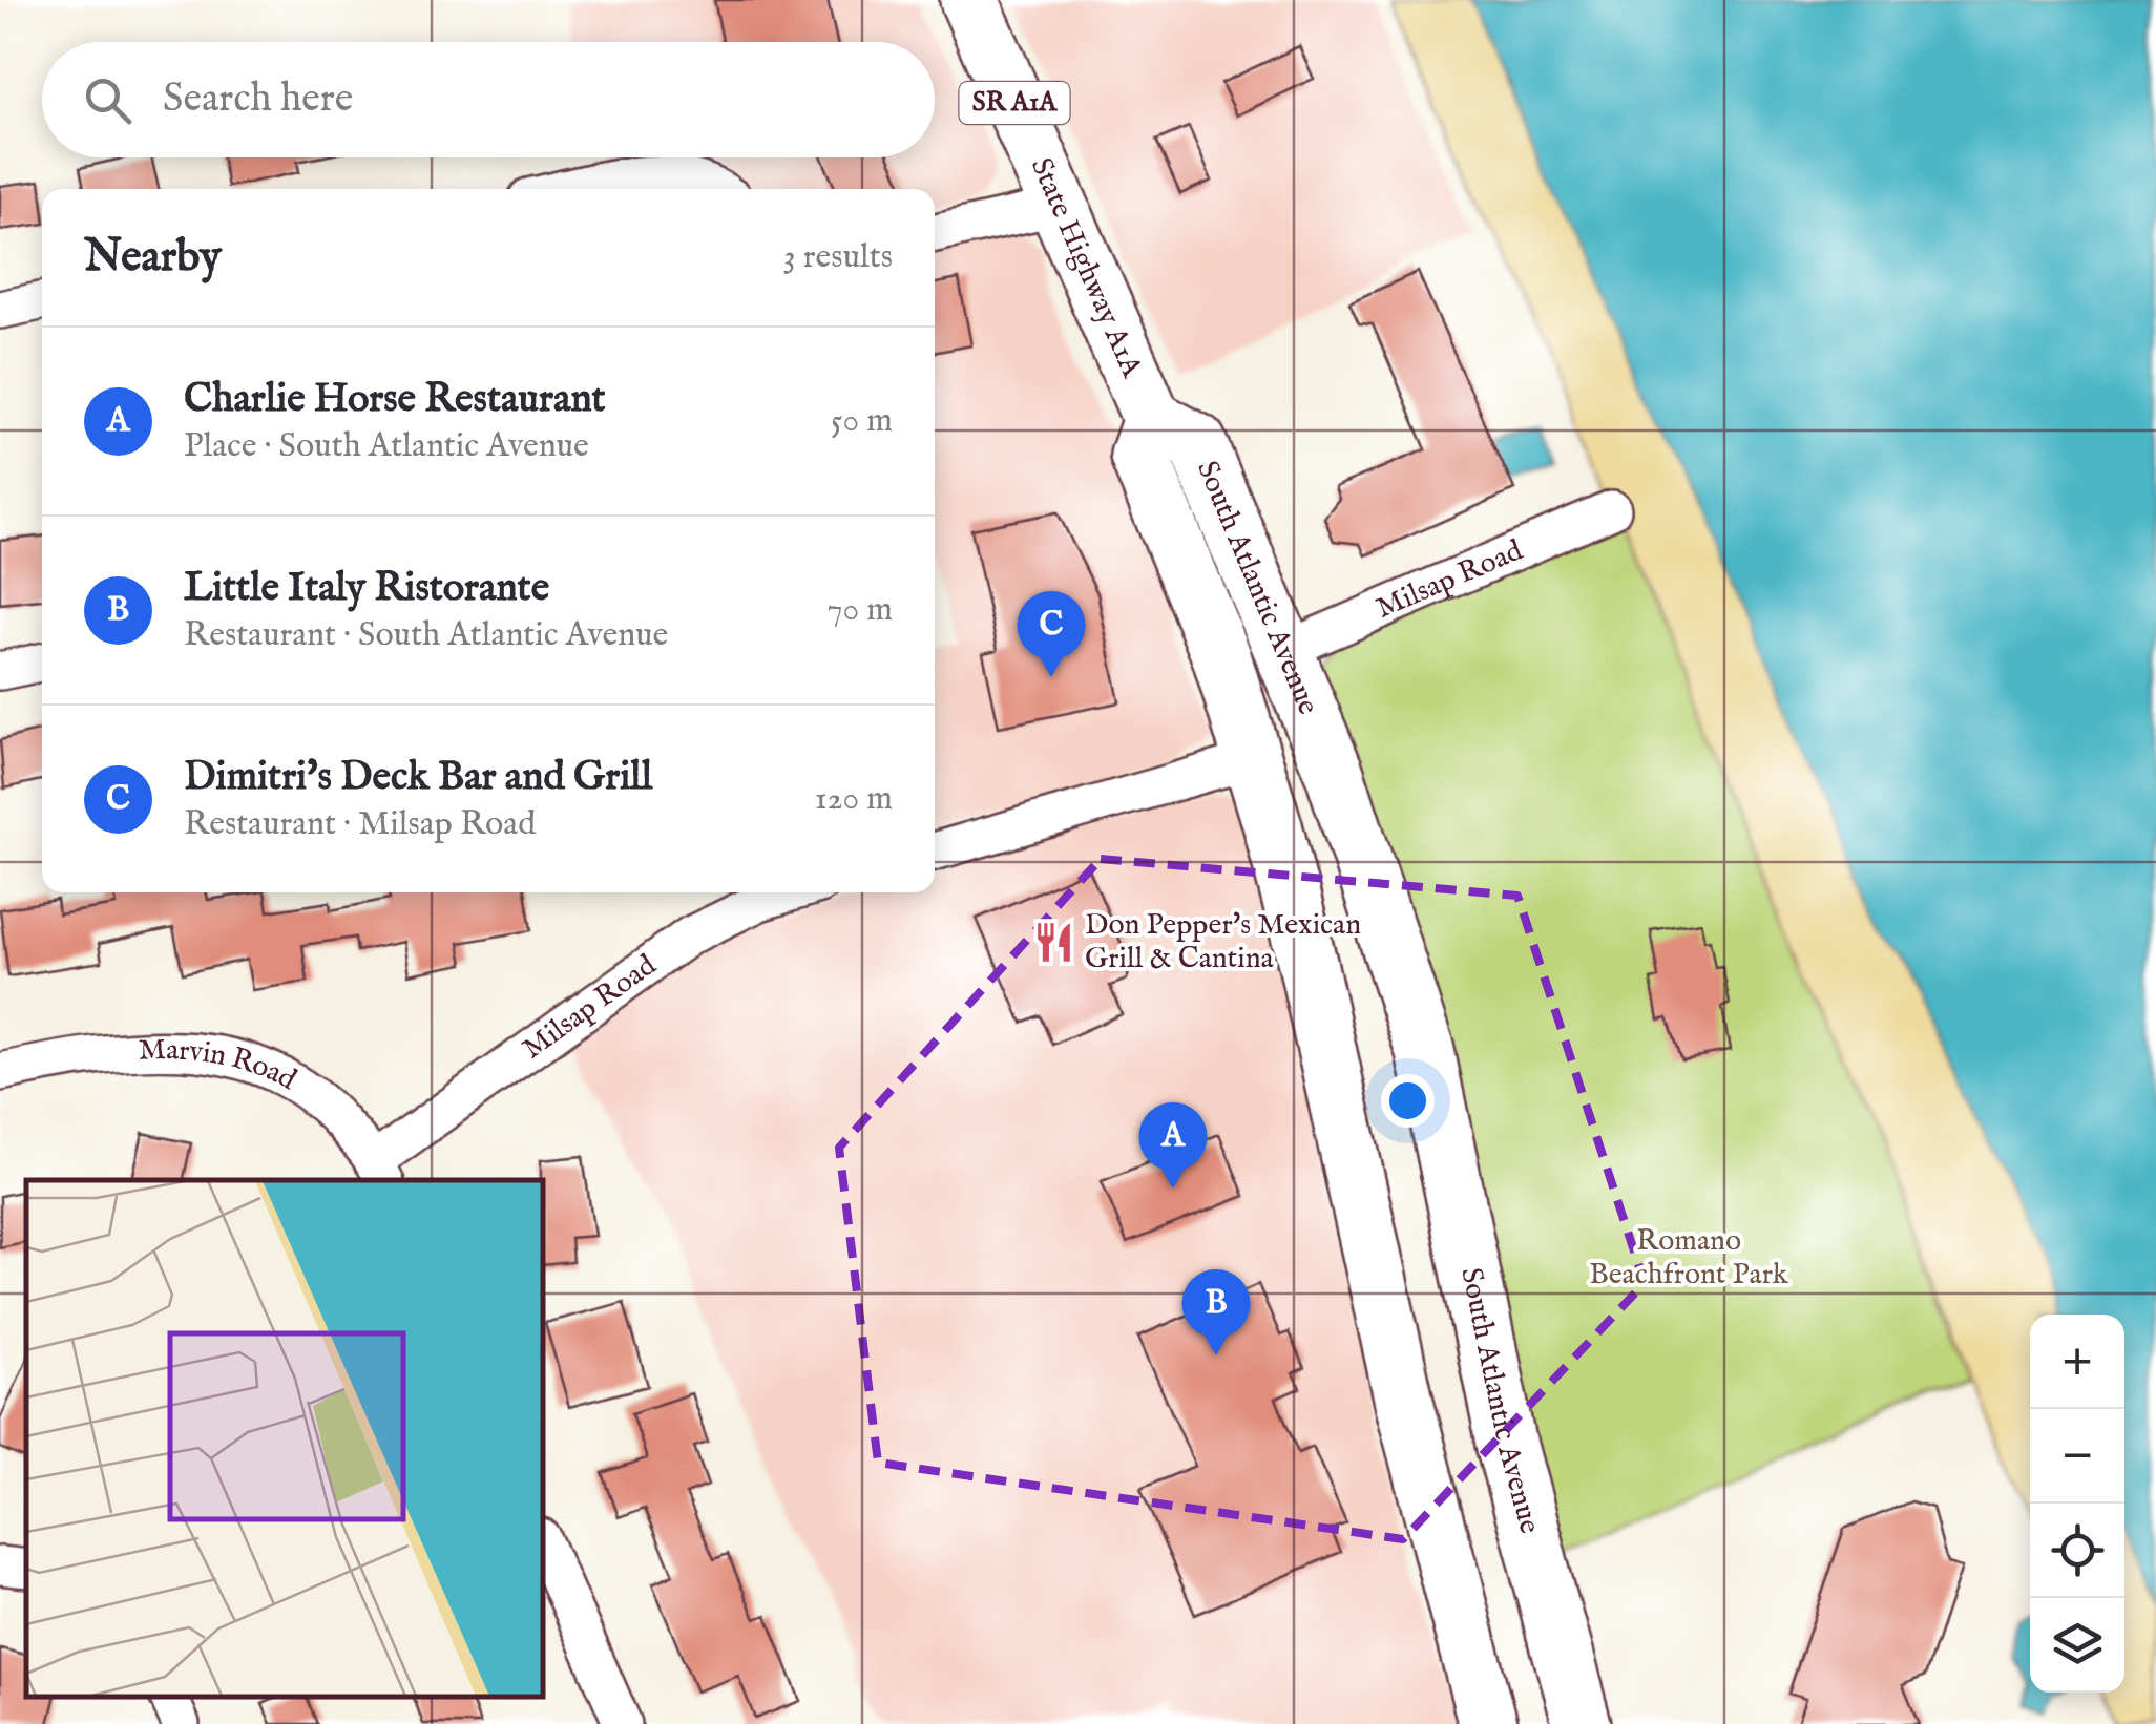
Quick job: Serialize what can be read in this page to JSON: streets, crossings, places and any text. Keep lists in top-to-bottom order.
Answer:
{
  "streets": {
    "main road": ["SR A1A", "State Highway A1A", "South Atlantic Avenue"],
    "street": ["Milsap Road", "Marvin Road"]
  },
  "crossings": [
    ["State Highway A1A", "South Atlantic Avenue"],
    ["Milsap Road", "South Atlantic Avenue"],
    ["Milsap Road", "Marvin Road"]
  ],
  "parks": ["Romano Beachfront Park"],
  "places": {
    "restaurant": ["Don Pepper's Mexican Grill & Cantina"]
  },
  "page": {
    "search": "Search here",
    "heading": ["Nearby", "3 results"],
    "list": [
      {
        "mark": "A",
        "name": "Charlie Horse Restaurant",
        "note": "Place · South Atlantic Avenue",
        "value": "50 m"
      },
      {
        "mark": "B",
        "name": "Little Italy Ristorante",
        "note": "Restaurant · South Atlantic Avenue",
        "value": "70 m"
      },
      {
        "mark": "C",
        "name": "Dimitri's Deck Bar and Grill",
        "note": "Restaurant · Milsap Road",
        "value": "120 m"
      }
    ],
    "pins": ["C", "A", "B"],
    "map_buttons": ["+", "−"]
  }
}
